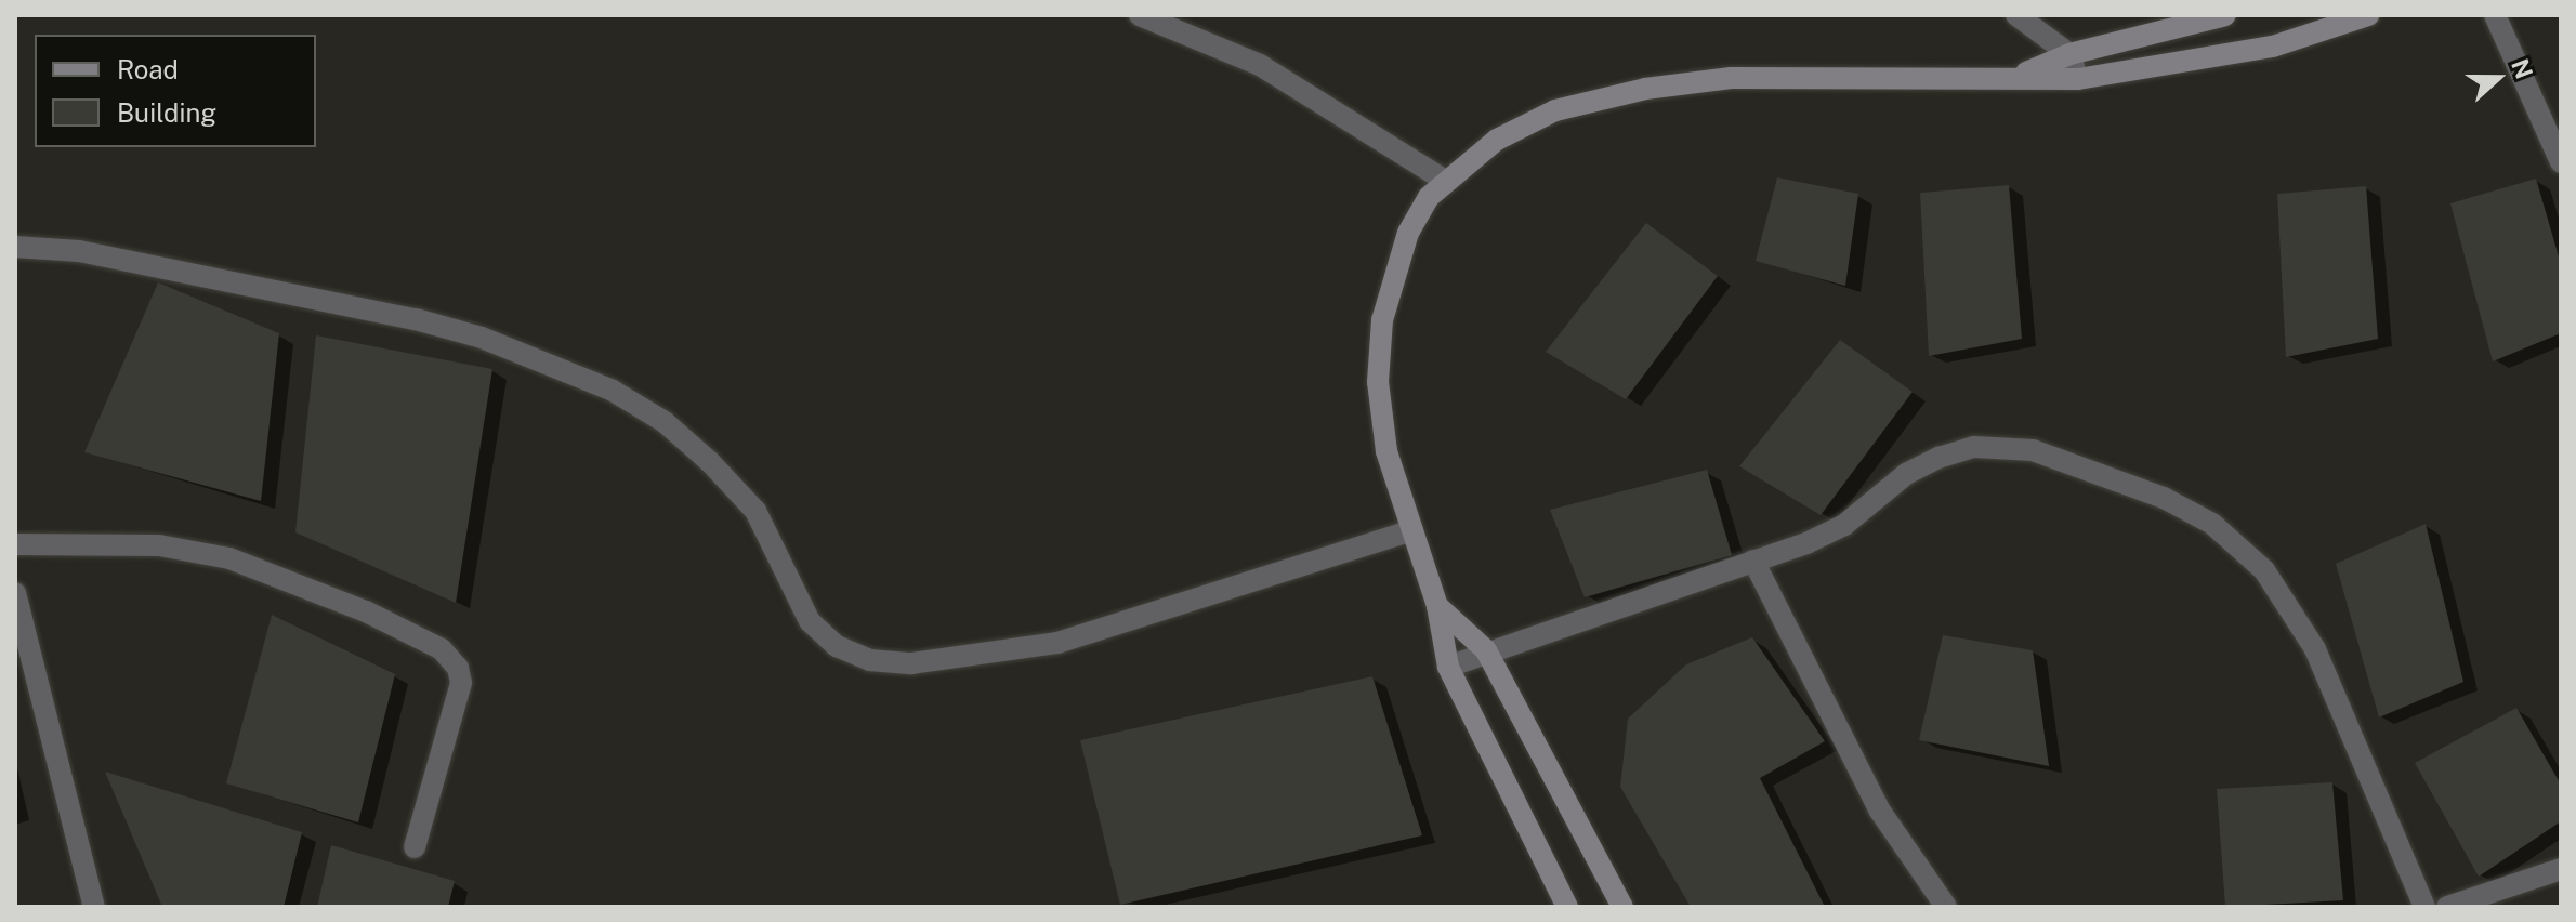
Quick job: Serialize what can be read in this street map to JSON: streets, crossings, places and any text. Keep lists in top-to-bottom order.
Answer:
{
  "legend": ["Road", "Building"],
  "north": "right"
}
